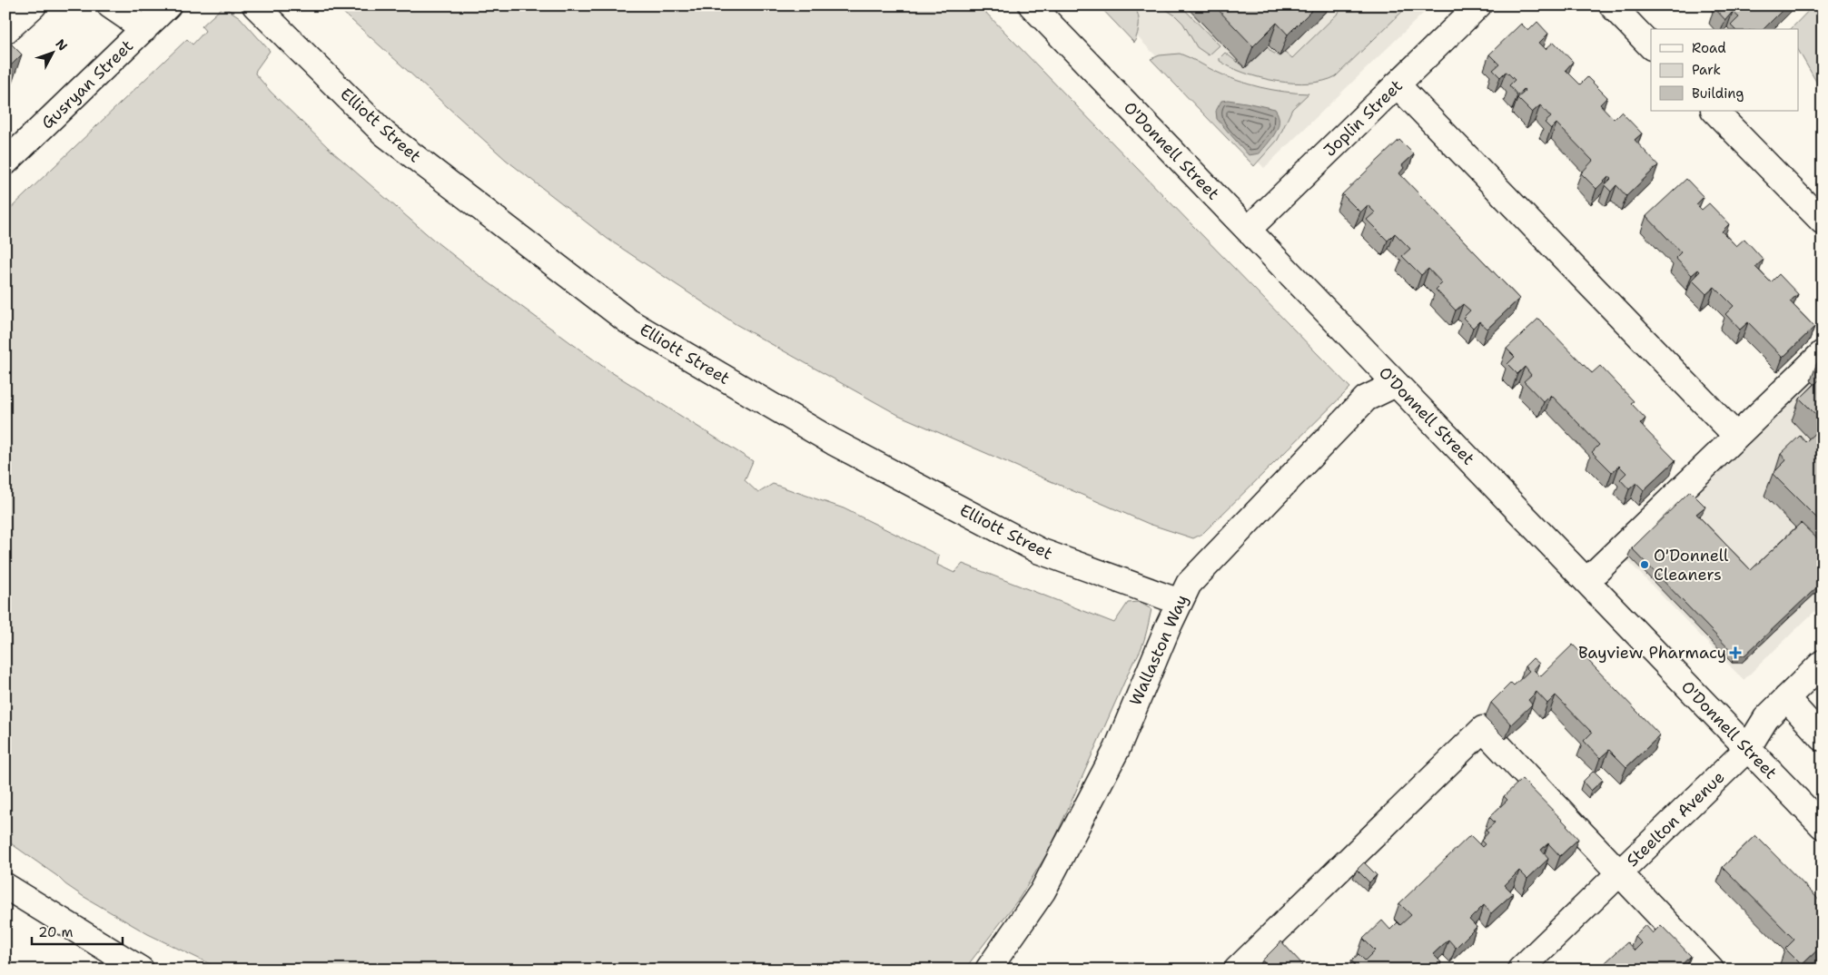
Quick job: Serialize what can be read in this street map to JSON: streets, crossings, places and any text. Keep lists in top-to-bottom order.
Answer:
{
  "streets": {
    "street": [
      "Gusryan Street",
      "Joplin Street",
      "Elliott Street",
      "O'Donnell Street",
      "Wallaston Way",
      "Steelton Avenue"
    ]
  },
  "crossings": [
    ["Joplin Street", "O'Donnell Street"],
    ["Elliott Street", "Wallaston Way"],
    ["O'Donnell Street", "Wallaston Way"],
    ["O'Donnell Street", "Steelton Avenue"]
  ],
  "places": {
    "other": ["O'Donnell Cleaners"],
    "health": ["Bayview Pharmacy"]
  },
  "legend": ["Road", "Park", "Building"],
  "scale_bar": "20 m",
  "north": "top right"
}
